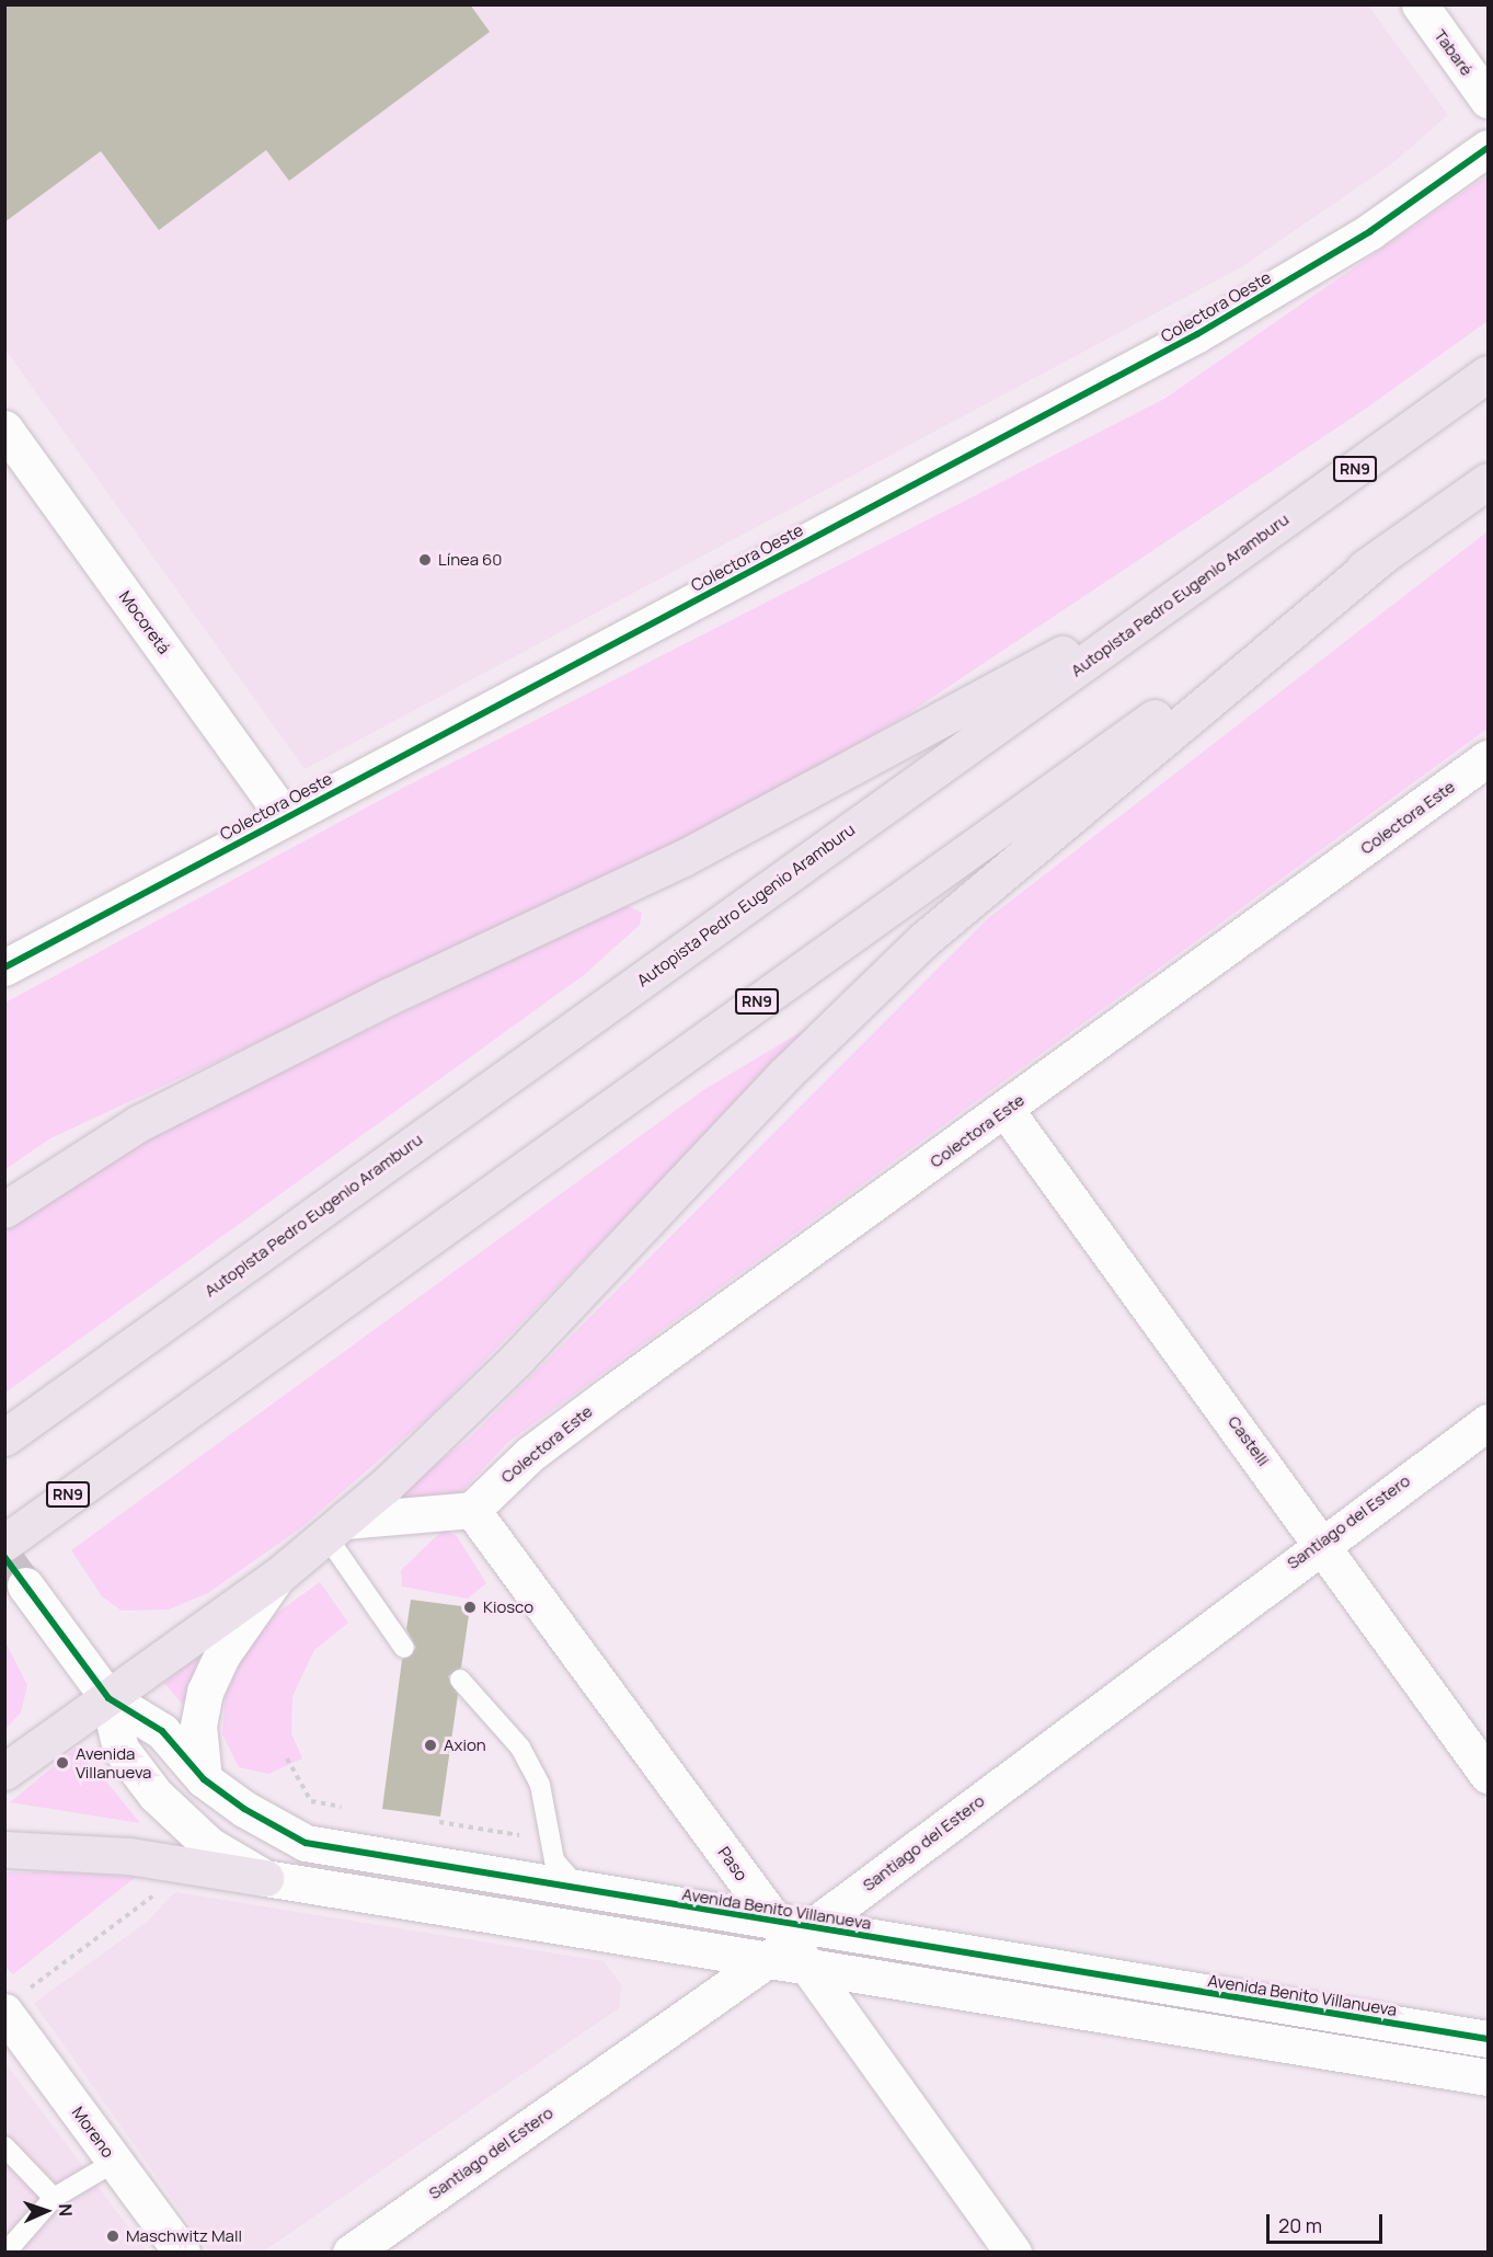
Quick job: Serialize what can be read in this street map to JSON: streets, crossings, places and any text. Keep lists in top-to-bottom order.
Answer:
{
  "streets": {
    "highway": ["RN9", "Autopista Pedro Eugenio Aramburu"],
    "street": [
      "Tabaré",
      "Colectora Oeste",
      "Mocoretá",
      "Colectora Este",
      "Castelli",
      "Santiago del Estero",
      "Paso",
      "Avenida Benito Villanueva",
      "Moreno"
    ]
  },
  "crossings": [
    ["Colectora Oeste", "Mocoretá"],
    ["Colectora Este", "Castelli"],
    ["Colectora Este", "Paso"],
    ["Castelli", "Santiago del Estero"],
    ["Santiago del Estero", "Paso"],
    ["Santiago del Estero", "Avenida Benito Villanueva"],
    ["Paso", "Avenida Benito Villanueva"]
  ],
  "places": [
    "Línea 60",
    "Kiosco",
    "Axion",
    "Avenida Villanueva",
    "Maschwitz Mall"
  ],
  "scale_bar": "20 m",
  "north": "right"
}
